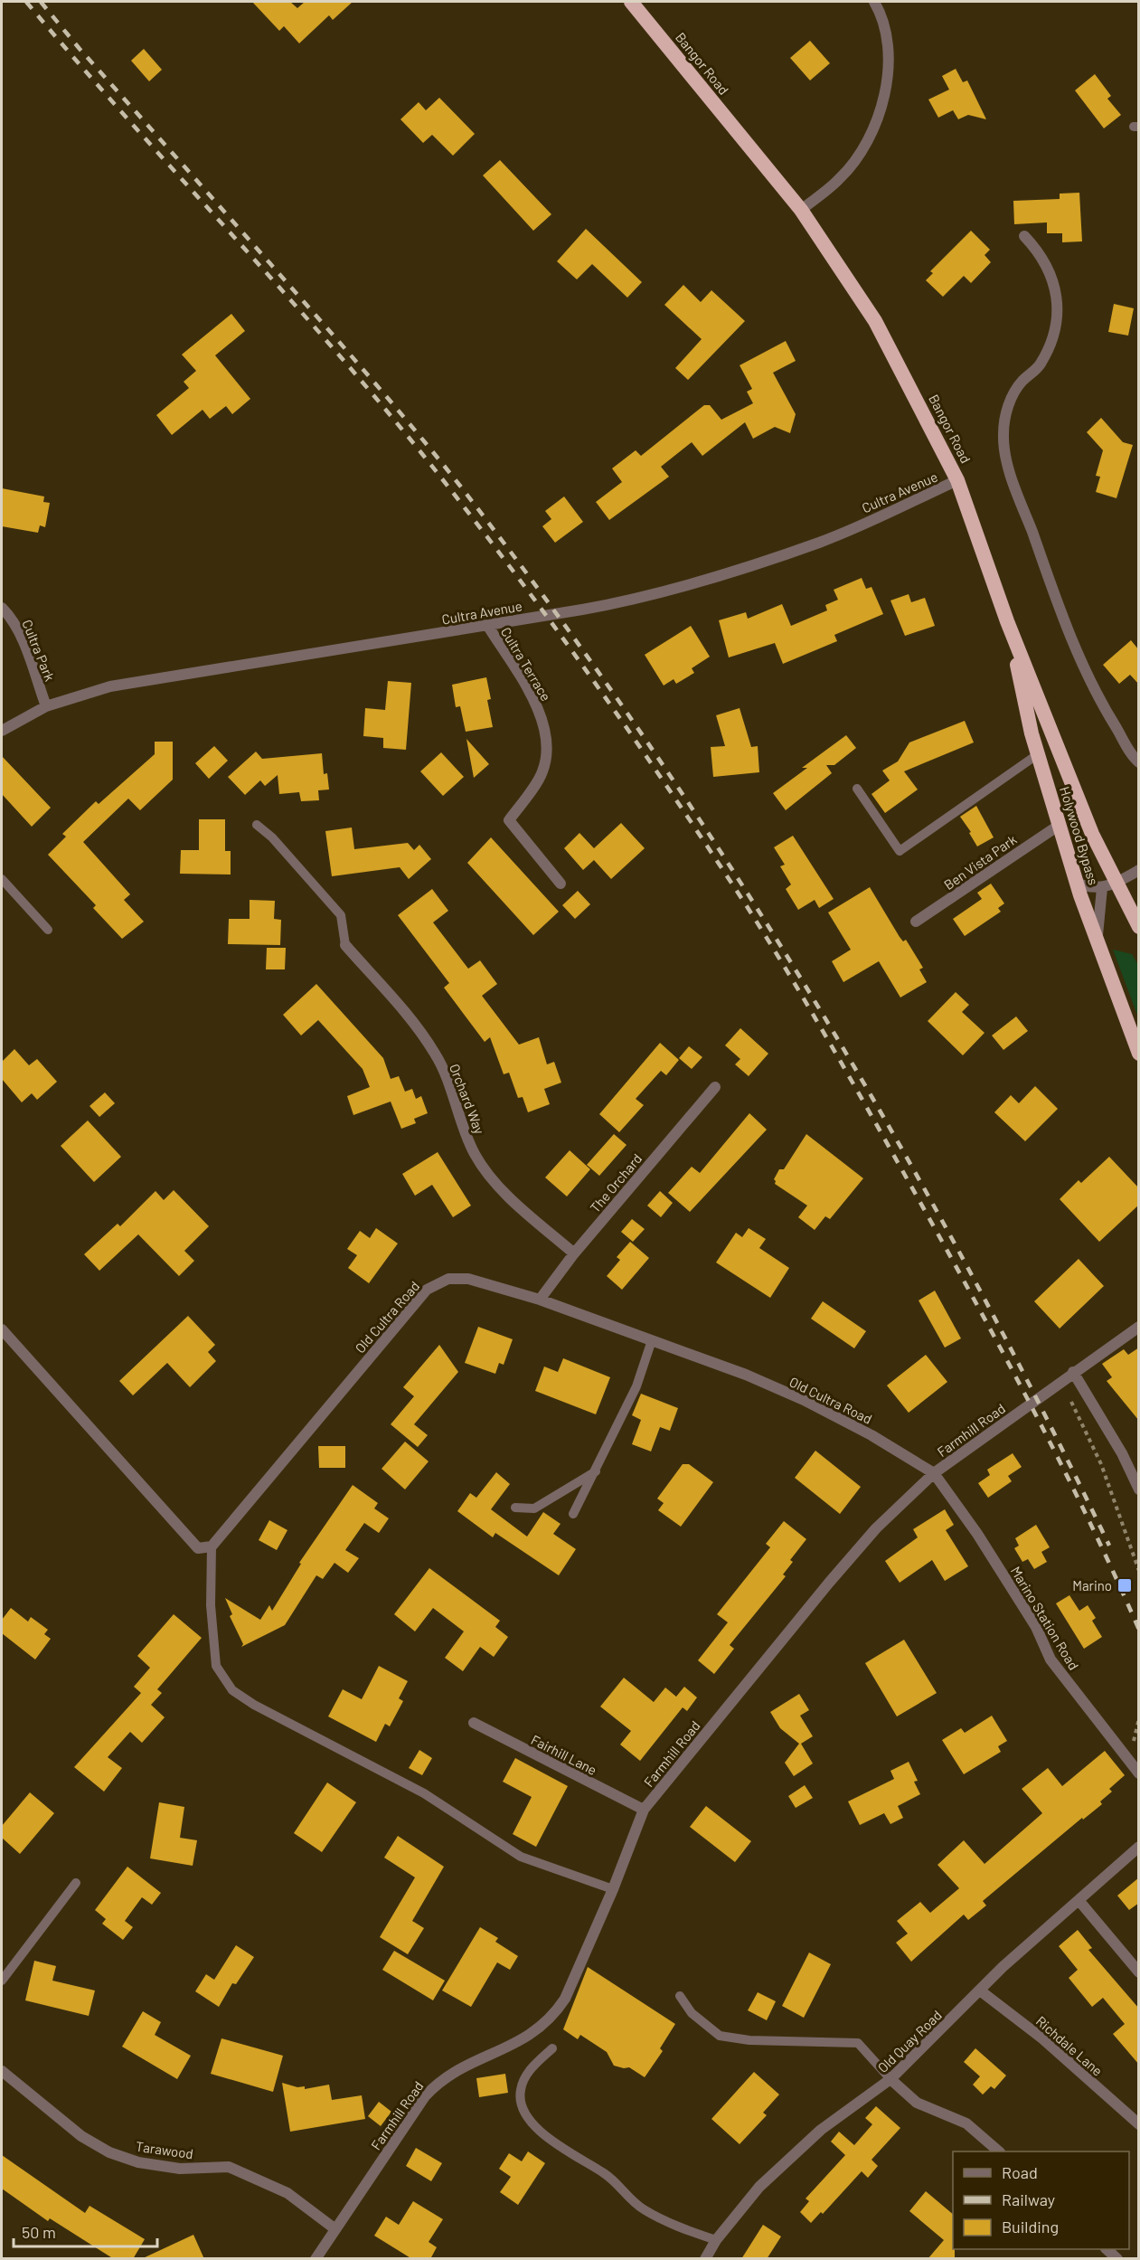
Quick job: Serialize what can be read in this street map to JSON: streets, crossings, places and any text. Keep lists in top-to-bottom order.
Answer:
{
  "streets": {
    "highway": ["Bangor Road", "Holywood Bypass"],
    "street": [
      "Cultra Avenue",
      "Cultra Park",
      "Cultra Terrace",
      "Ben Vista Park",
      "Orchard Way",
      "The Orchard",
      "Old Cultra Road",
      "Farmhill Road",
      "Marino Station Road",
      "Fairhill Lane",
      "Old Quay Road",
      "Richdale Lane",
      "Tarawood"
    ]
  },
  "crossings": [
    ["Bangor Road", "Cultra Avenue"],
    ["Bangor Road", "Holywood Bypass"],
    ["Cultra Avenue", "Cultra Park"],
    ["Cultra Avenue", "Cultra Terrace"],
    ["Holywood Bypass", "Ben Vista Park"],
    ["Orchard Way", "The Orchard"],
    ["The Orchard", "Old Cultra Road"],
    ["Old Cultra Road", "Farmhill Road"],
    ["Old Cultra Road", "Marino Station Road"],
    ["Farmhill Road", "Marino Station Road"],
    ["Farmhill Road", "Fairhill Lane"],
    ["Farmhill Road", "Tarawood"],
    ["Old Quay Road", "Richdale Lane"]
  ],
  "places": {
    "transit": ["Marino"]
  },
  "legend": ["Road", "Railway", "Building"],
  "scale_bar": "50 m"
}
